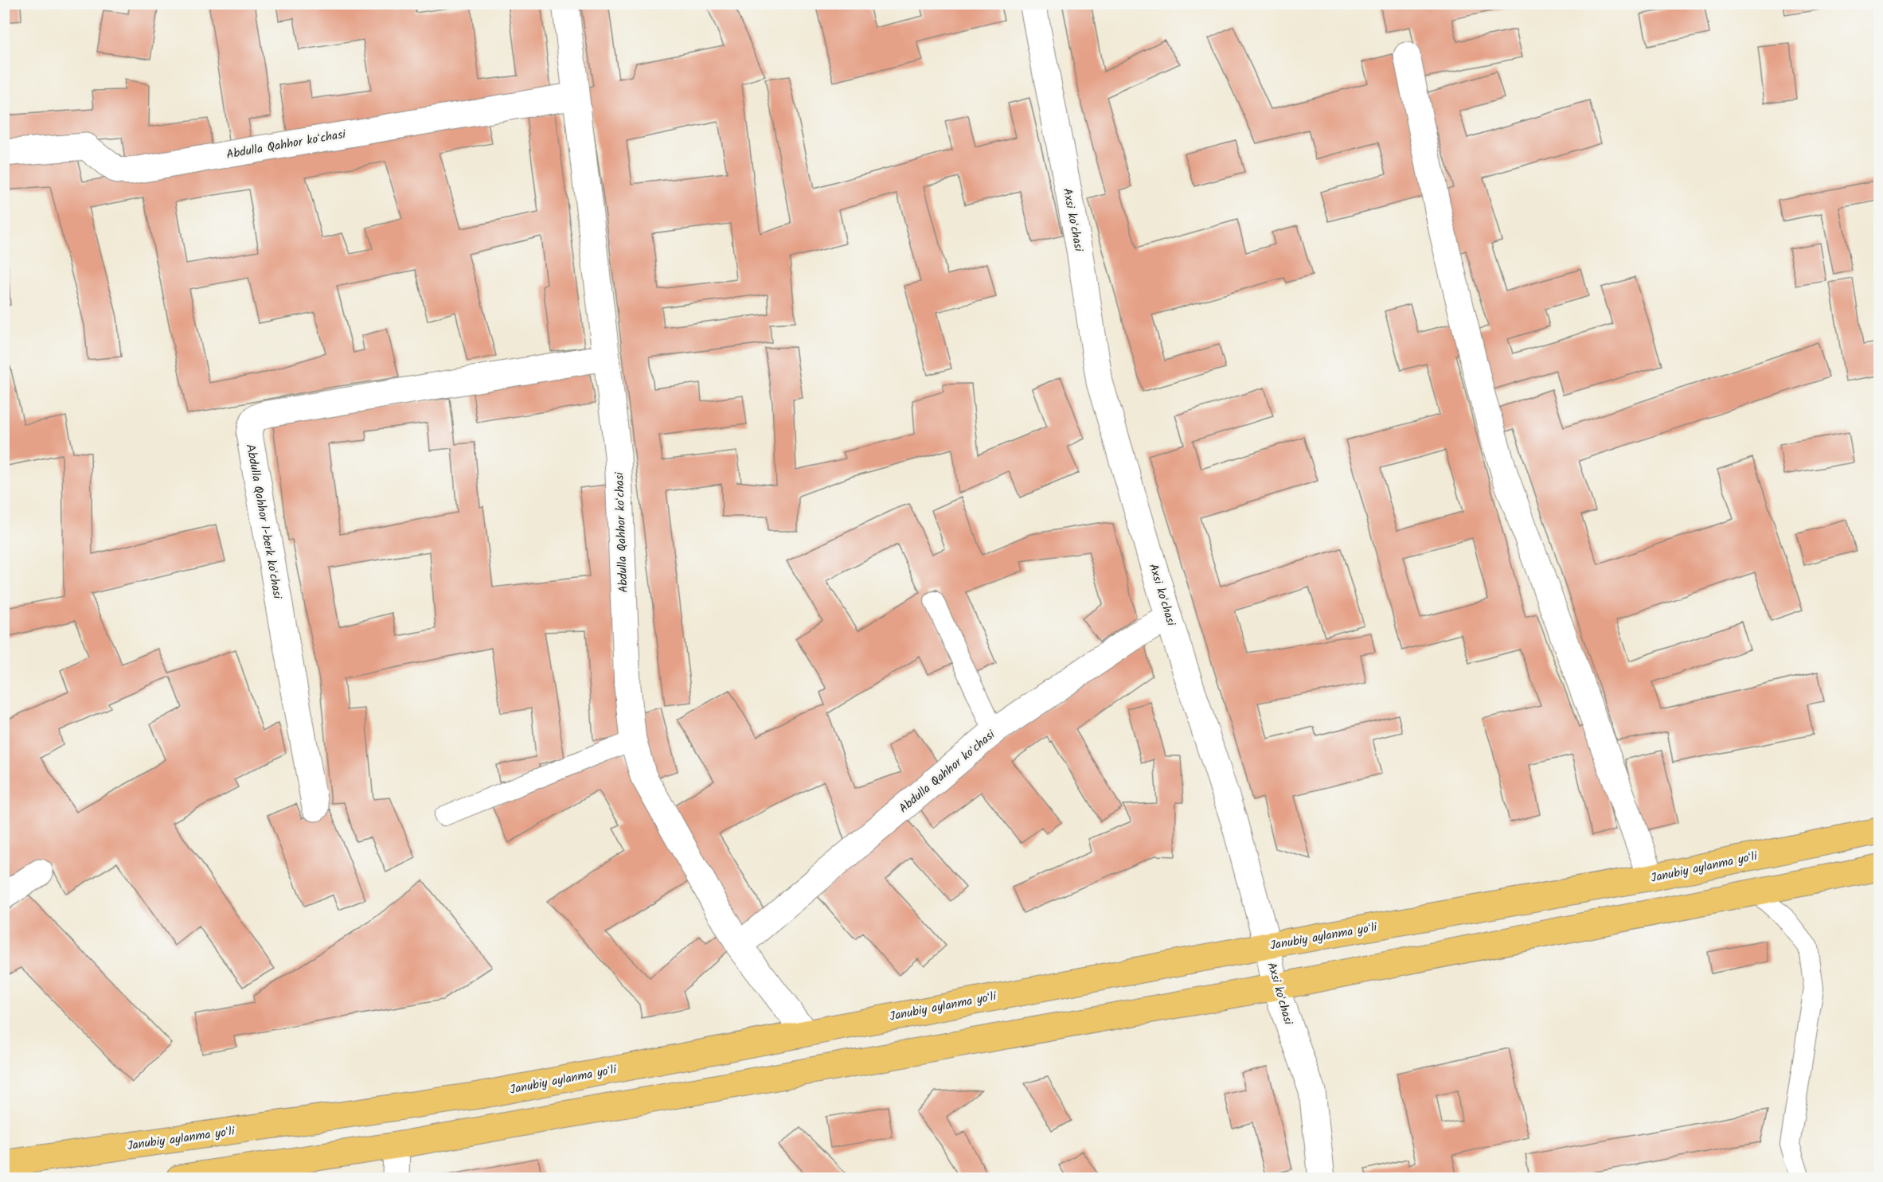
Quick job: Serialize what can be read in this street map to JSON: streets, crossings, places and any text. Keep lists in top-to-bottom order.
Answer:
{
  "streets": {
    "highway": ["Janubiy aylanma yoʻli"],
    "street": ["Abdulla Qahhor koʻchasi", "Axsi koʻchasi", "Аbdulla Qahhor 1-berk koʻchasi"]
  },
  "crossings": [
    ["Abdulla Qahhor koʻchasi", "Axsi koʻchasi"],
    ["Abdulla Qahhor koʻchasi", "Аbdulla Qahhor 1-berk koʻchasi"],
    ["Abdulla Qahhor koʻchasi", "Janubiy aylanma yoʻli"],
    ["Axsi koʻchasi", "Janubiy aylanma yoʻli"]
  ]
}
